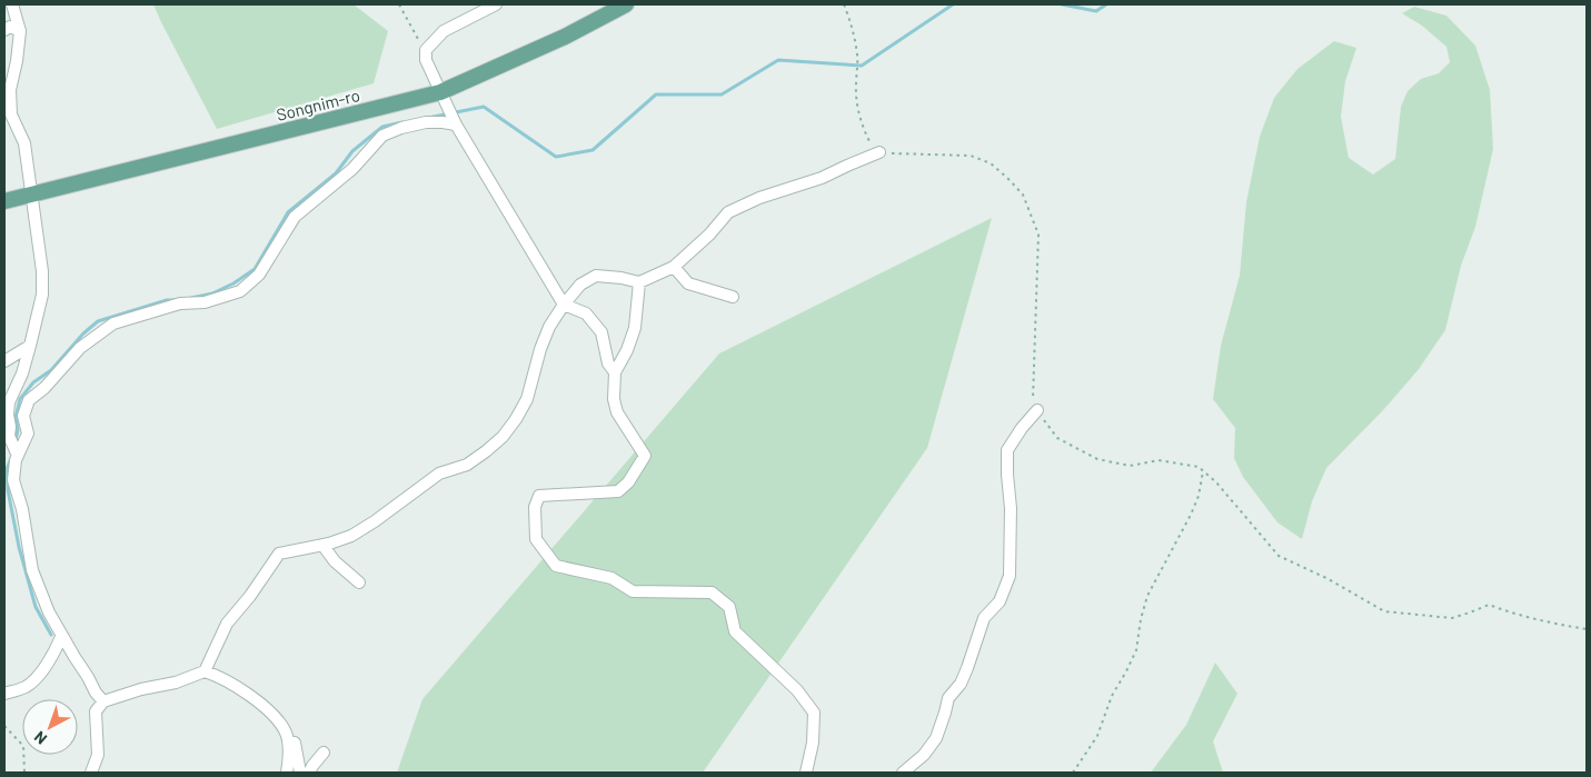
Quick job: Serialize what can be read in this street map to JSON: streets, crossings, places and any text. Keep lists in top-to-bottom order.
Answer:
{
  "streets": {
    "main road": ["Songnim-ro"]
  },
  "north": "bottom left"
}
